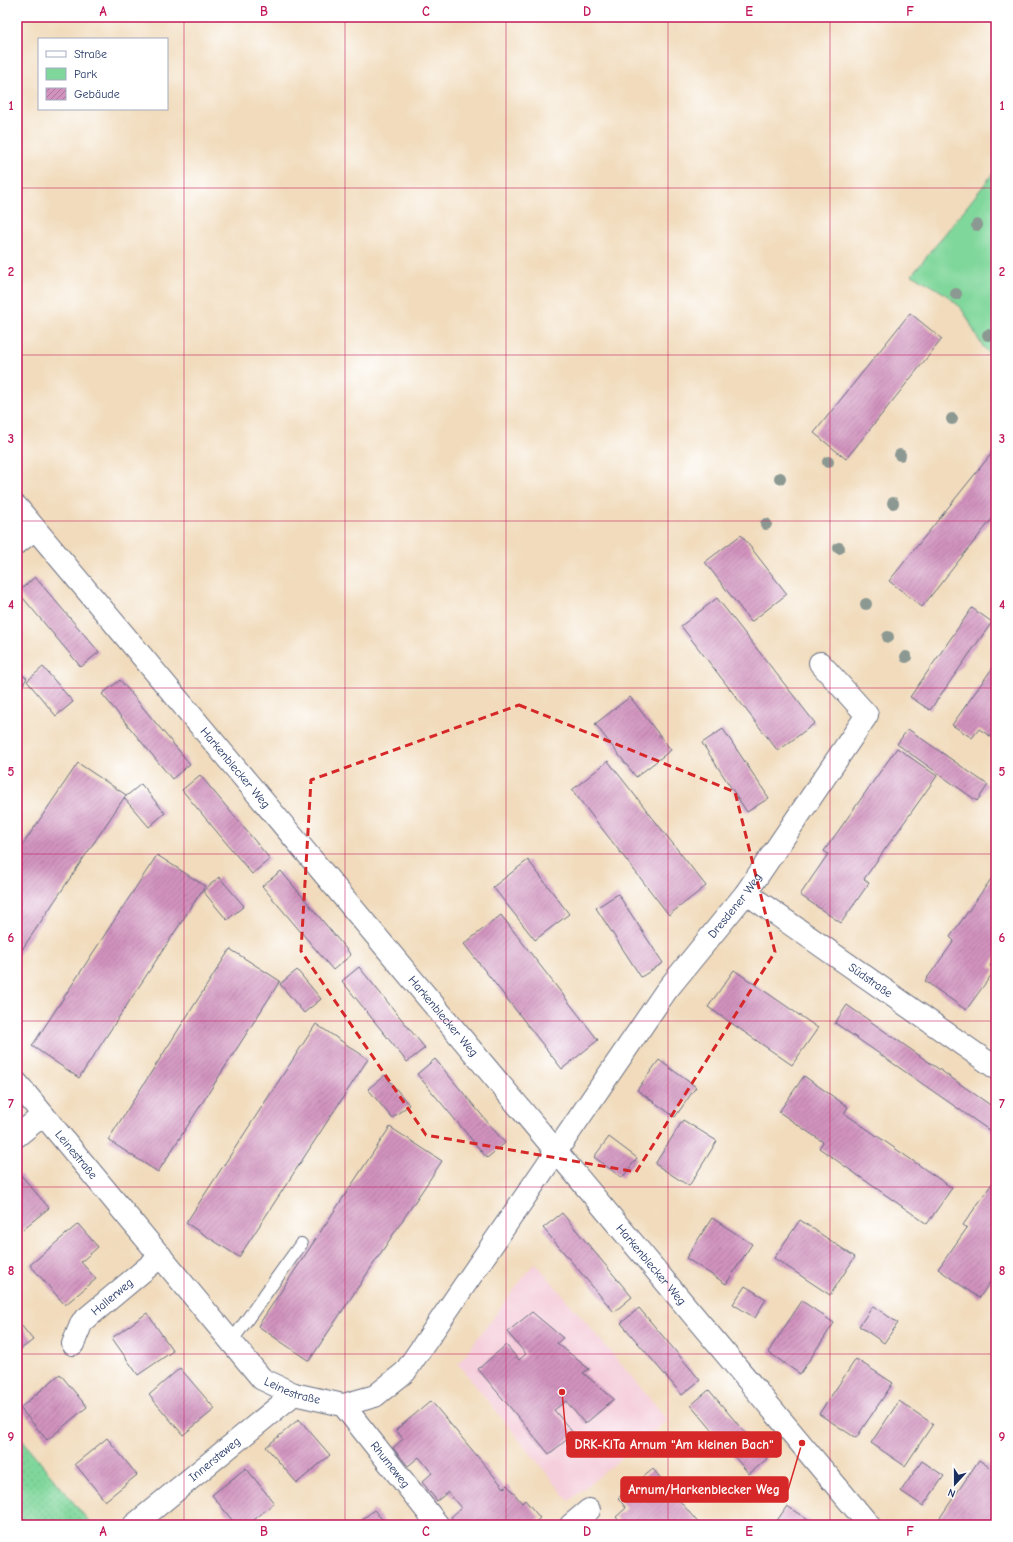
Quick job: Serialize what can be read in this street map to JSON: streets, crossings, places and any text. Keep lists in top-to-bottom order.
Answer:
{
  "streets": {
    "street": [
      "Harkenblecker Weg",
      "Dresdener Weg",
      "Südstraße",
      "Leinestraße",
      "Hallerweg",
      "Innersteweg",
      "Rhumeweg"
    ]
  },
  "crossings": [
    ["Harkenblecker Weg", "Dresdener Weg"],
    ["Harkenblecker Weg", "Leinestraße"],
    ["Dresdener Weg", "Südstraße"],
    ["Dresdener Weg", "Leinestraße"],
    ["Leinestraße", "Hallerweg"],
    ["Leinestraße", "Innersteweg"],
    ["Leinestraße", "Rhumeweg"]
  ],
  "places": ["DRK-KiTa Arnum \"Am kleinen Bach\"", "Arnum/Harkenblecker Weg"],
  "legend": ["Straße", "Park", "Gebäude"],
  "north": "bottom",
  "grid": {
    "columns": [
      "A",
      "B",
      "C",
      "D",
      "E",
      "F"
    ],
    "rows": [
      "1",
      "2",
      "3",
      "4",
      "5",
      "6",
      "7",
      "8",
      "9"
    ]
  }
}
